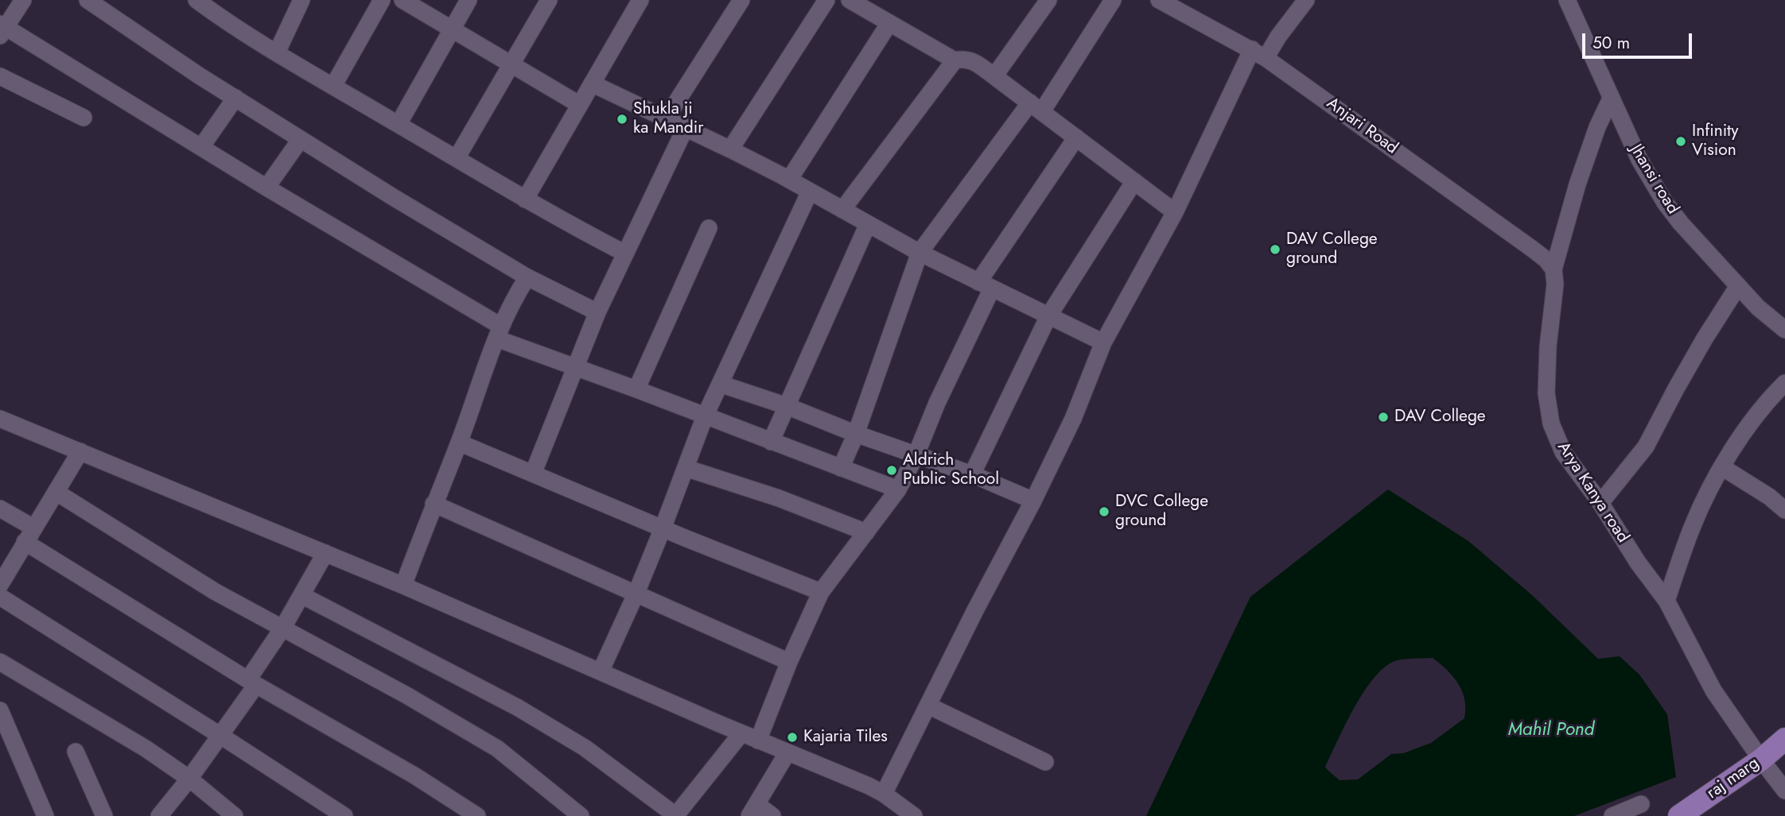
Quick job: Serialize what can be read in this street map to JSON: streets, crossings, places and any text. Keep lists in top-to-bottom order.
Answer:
{
  "streets": {
    "main road": ["raj marg"],
    "street": ["Anjari Road", "Jhansi road", "Arya Kanya road"]
  },
  "crossings": [
    ["Anjari Road", "Arya Kanya road"],
    ["Jhansi road", "Arya Kanya road"],
    ["Arya Kanya road", "raj marg"]
  ],
  "water": ["Mahil Pond"],
  "places": [
    "Shukla ji ka Mandir",
    "Infinity Vision",
    "DAV College ground",
    "DAV College",
    "Aldrich Public School",
    "DVC College ground",
    "Kajaria Tiles"
  ],
  "scale_bar": "50 m"
}
